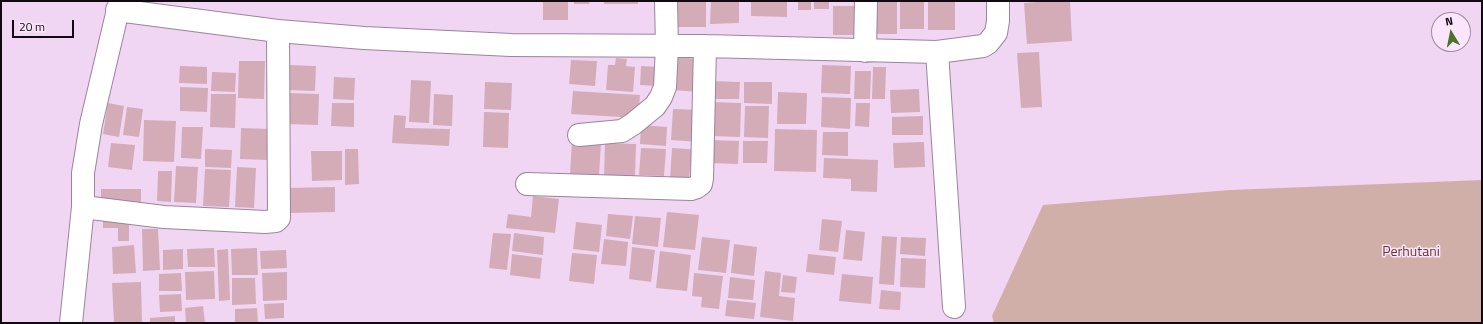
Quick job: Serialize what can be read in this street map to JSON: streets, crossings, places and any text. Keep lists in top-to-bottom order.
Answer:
{
  "parks": ["Perhutani"],
  "scale_bar": "20 m",
  "north": "top"
}
